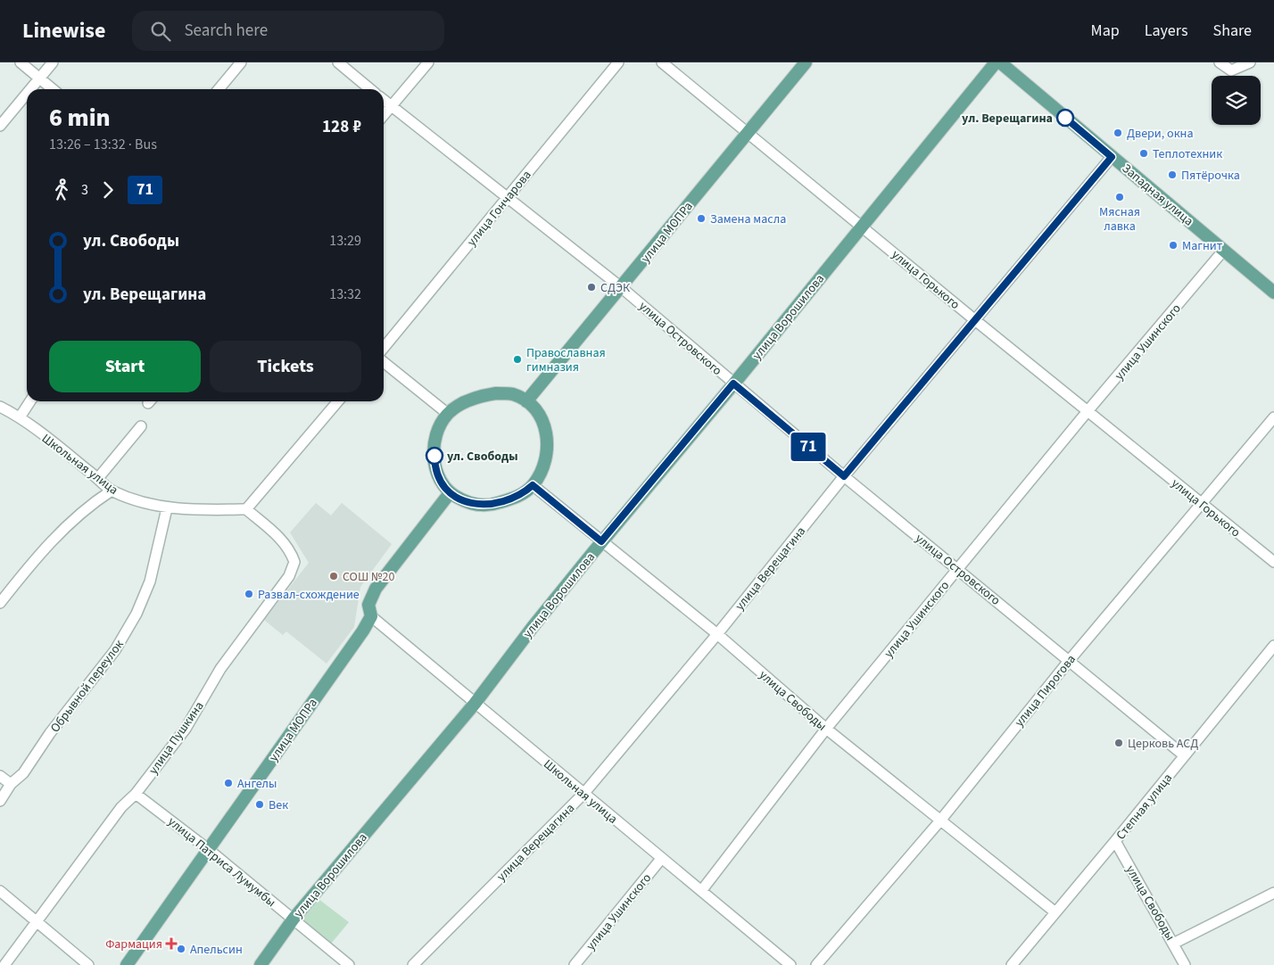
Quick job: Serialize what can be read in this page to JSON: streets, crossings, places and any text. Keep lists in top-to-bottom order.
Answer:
{
  "streets": {
    "main road": ["Западная улица", "улица МОПРа", "улица Ворошилова"],
    "street": [
      "улица Гончарова",
      "улица Горького",
      "улица Островского",
      "улица Ушинского",
      "Школьная улица",
      "улица Верещагина",
      "Обрывной переулок",
      "улица Пирогова",
      "улица Свободы",
      "улица Пушкина",
      "Степная улица",
      "улица Патриса Лумумбы"
    ]
  },
  "crossings": [
    ["Западная улица", "улица Ушинского"],
    ["Западная улица", "улица Верещагина"],
    ["улица Гончарова", "улица Островского"],
    ["улица МОПРа", "улица Горького"],
    ["улица МОПРа", "улица Островского"],
    ["улица МОПРа", "Школьная улица"],
    ["улица МОПРа", "улица Свободы"],
    ["улица МОПРа", "улица Патриса Лумумбы"],
    ["улица Горького", "улица Ворошилова"],
    ["улица Горького", "улица Ушинского"],
    ["улица Горького", "улица Верещагина"],
    ["улица Горького", "улица Пирогова"],
    ["улица Ворошилова", "улица Островского"],
    ["улица Ворошилова", "Школьная улица"],
    ["улица Ворошилова", "улица Свободы"],
    ["улица Ворошилова", "улица Патриса Лумумбы"],
    ["улица Островского", "улица Ушинского"],
    ["улица Островского", "улица Верещагина"],
    ["улица Островского", "улица Пирогова"],
    ["улица Островского", "Степная улица"],
    ["улица Ушинского", "Школьная улица"],
    ["улица Ушинского", "улица Свободы"],
    ["Школьная улица", "улица Верещагина"],
    ["Школьная улица", "Обрывной переулок"],
    ["Школьная улица", "улица Пушкина"],
    ["улица Верещагина", "улица Свободы"],
    ["улица Пирогова", "улица Свободы"],
    ["улица Свободы", "Степная улица"],
    ["улица Пушкина", "улица Патриса Лумумбы"]
  ],
  "places": {
    "other": [
      "ул. Верещагина",
      "Двери, окна",
      "Теплотехник",
      "Пятёрочка",
      "Мясная лавка",
      "Замена масла",
      "Магнит",
      "СДЭК",
      "Православная гимназия",
      "ул. Свободы",
      "СОШ №20",
      "Развал-схождение",
      "Церковь АСД",
      "Ангелы",
      "Век",
      "Апельсин"
    ],
    "health": ["Фармация"]
  },
  "lines": ["bus line 71"],
  "page": {
    "header": "Linewise",
    "search": "Search here",
    "nav": ["Map", "Layers", "Share"],
    "on_map": "71",
    "heading": ["6 min", "13:26 – 13:32 · Bus", "128 ₽"],
    "legs": ["3", "71"],
    "list": [
      {
        "name": "ул. Свободы",
        "value": "13:29"
      },
      {
        "name": "ул. Верещагина",
        "value": "13:32"
      }
    ],
    "buttons": ["Start", "Tickets"]
  }
}
